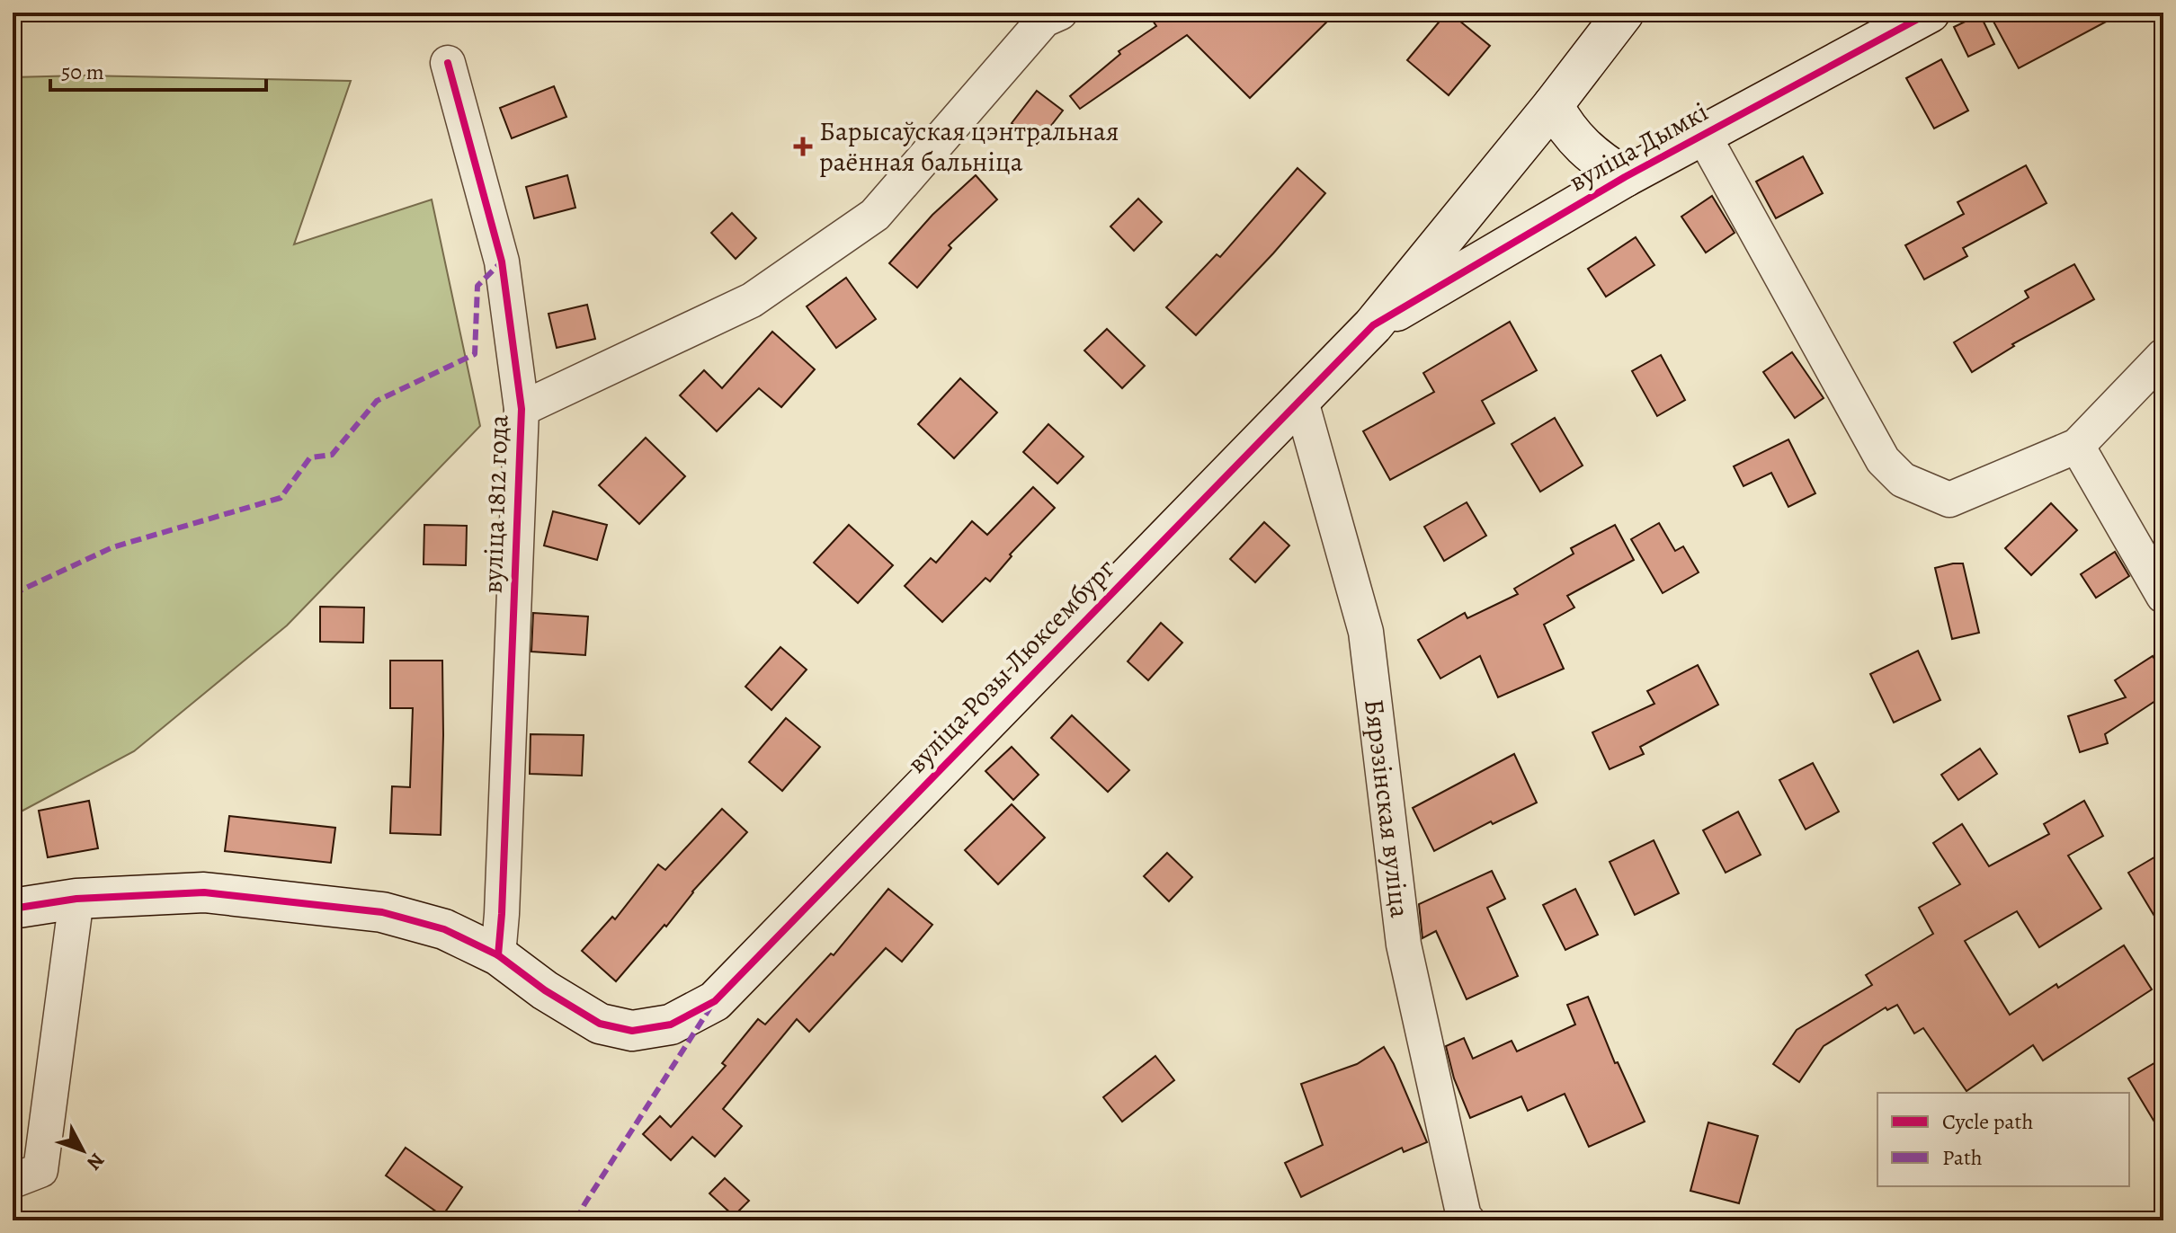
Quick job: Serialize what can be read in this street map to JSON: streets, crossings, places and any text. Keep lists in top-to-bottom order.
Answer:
{
  "streets": {
    "main road": ["вуліца Дымкі", "вуліца Розы Люксембург"],
    "street": ["вуліца 1812 года", "Бярэзінская вуліца"]
  },
  "crossings": [
    ["вуліца Дымкі", "вуліца Розы Люксембург"],
    ["вуліца 1812 года", "вуліца Розы Люксембург"],
    ["вуліца Розы Люксембург", "Бярэзінская вуліца"]
  ],
  "places": {
    "health": ["Барысаўская цэнтральная раённая бальніца"]
  },
  "legend": ["Cycle path", "Path"],
  "scale_bar": "50 m",
  "north": "bottom right"
}
